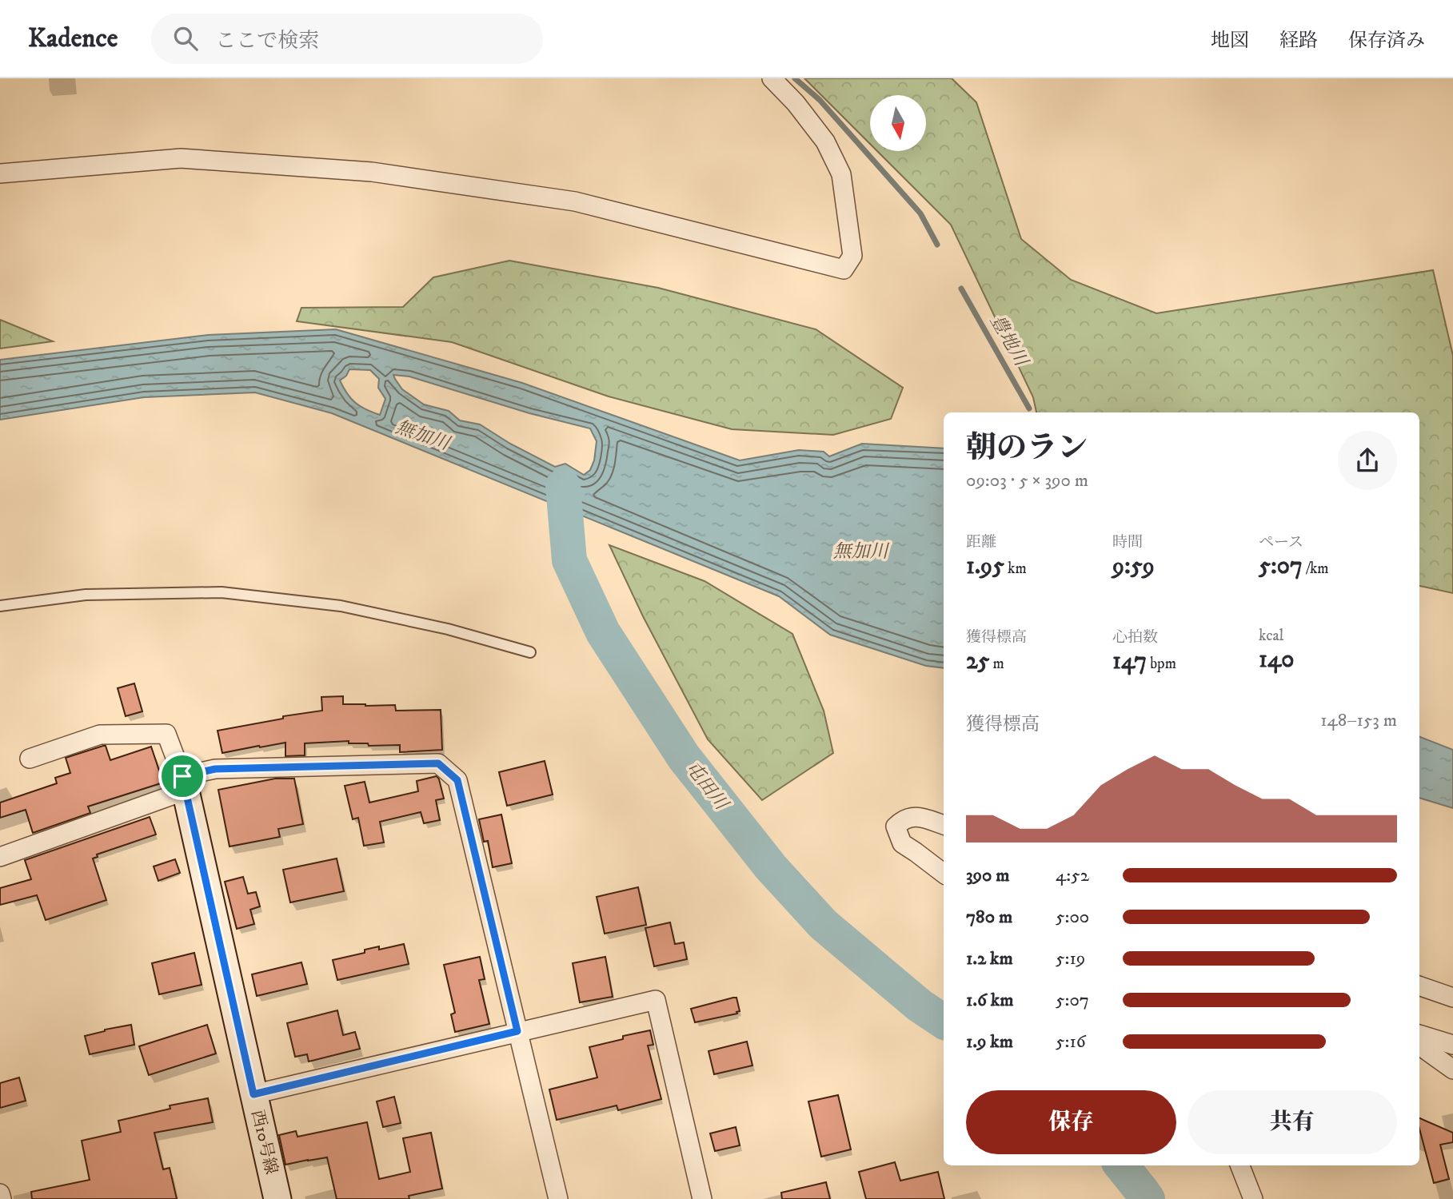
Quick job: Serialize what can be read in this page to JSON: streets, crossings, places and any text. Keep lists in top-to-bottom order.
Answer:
{
  "streets": {
    "street": ["西10号線"]
  },
  "water": ["豊地川", "無加川", "屯田川"],
  "north": "bottom",
  "page": {
    "header": "Kadence",
    "search": "ここで検索",
    "nav": ["地図", "経路", "保存済み"],
    "heading": ["朝のラン", "09:03 · 5 × 390 m"],
    "stats": [
      ["距離", "1.95 km"],
      ["時間", "9:59"],
      ["ペース", "5:07 /km"],
      ["獲得標高", "25 m"],
      ["心拍数", "147 bpm"],
      ["kcal", "140"]
    ],
    "chart": ["獲得標高", "148–153 m"],
    "list": [
      {
        "name": "390 m",
        "note": "4:52"
      },
      {
        "name": "780 m",
        "note": "5:00"
      },
      {
        "name": "1.2 km",
        "note": "5:19"
      },
      {
        "name": "1.6 km",
        "note": "5:07"
      },
      {
        "name": "1.9 km",
        "note": "5:16"
      }
    ],
    "buttons": ["保存", "共有"]
  }
}
